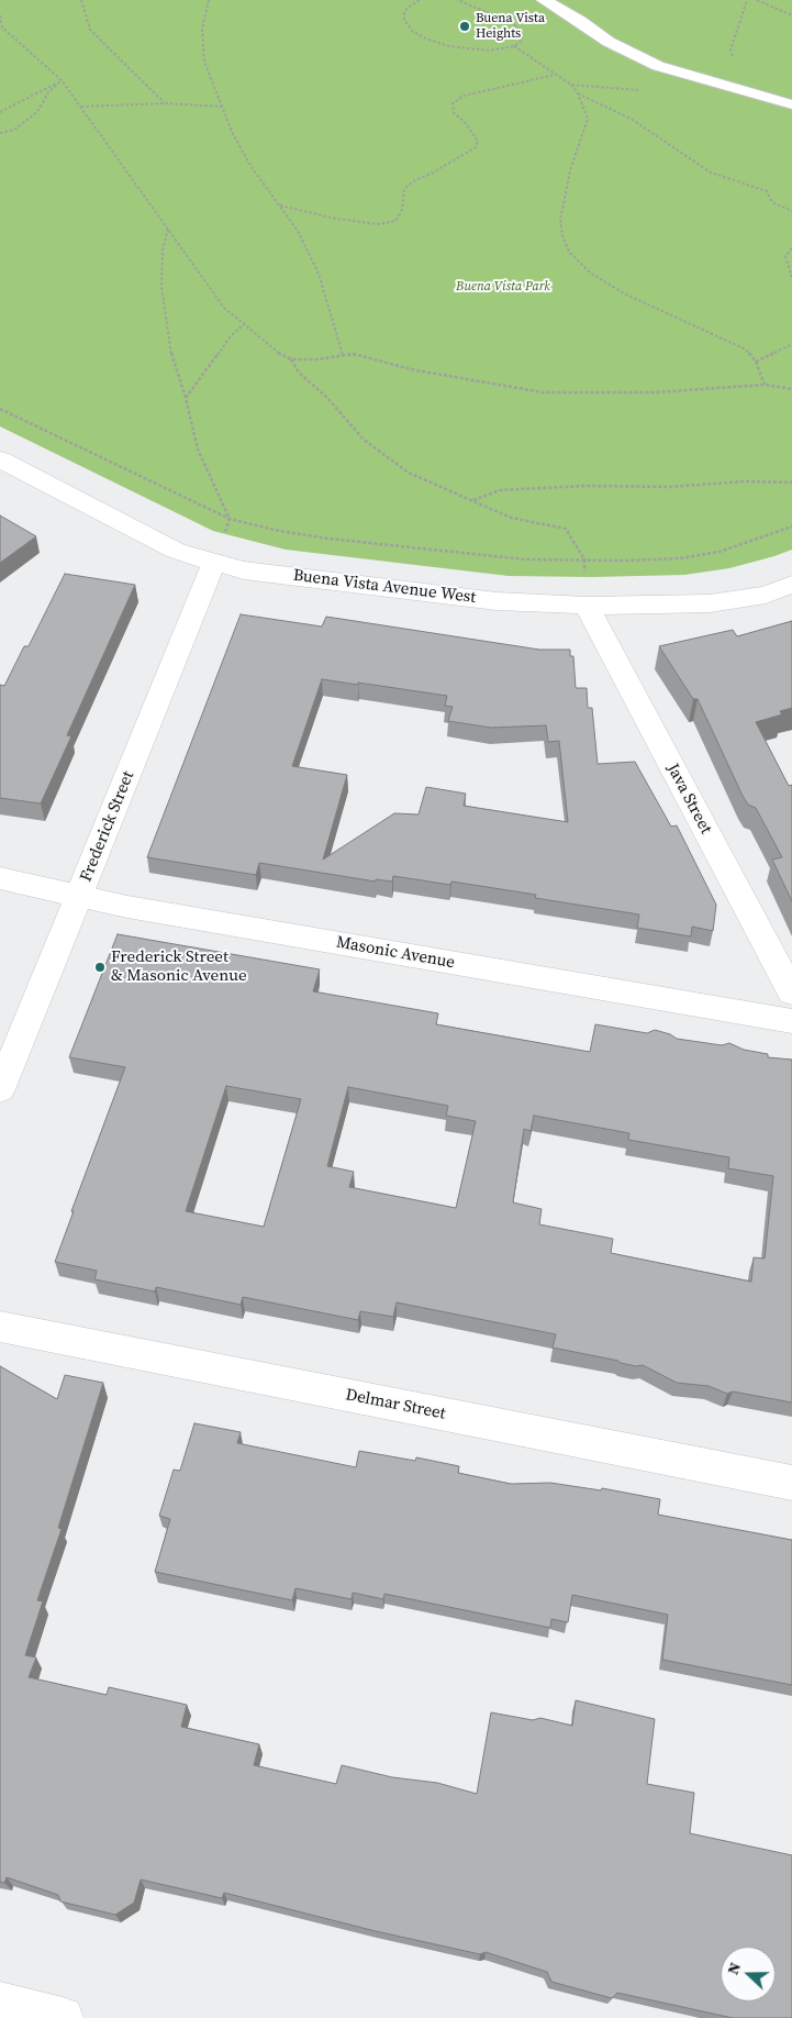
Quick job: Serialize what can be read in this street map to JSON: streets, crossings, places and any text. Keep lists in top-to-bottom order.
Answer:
{
  "streets": {
    "street": [
      "Buena Vista Avenue West",
      "Java Street",
      "Frederick Street",
      "Masonic Avenue",
      "Delmar Street"
    ]
  },
  "crossings": [
    ["Buena Vista Avenue West", "Java Street"],
    ["Buena Vista Avenue West", "Frederick Street"],
    ["Frederick Street", "Masonic Avenue"]
  ],
  "parks": ["Buena Vista Park"],
  "places": ["Buena Vista Heights", "Frederick Street & Masonic Avenue"],
  "north": "left"
}
